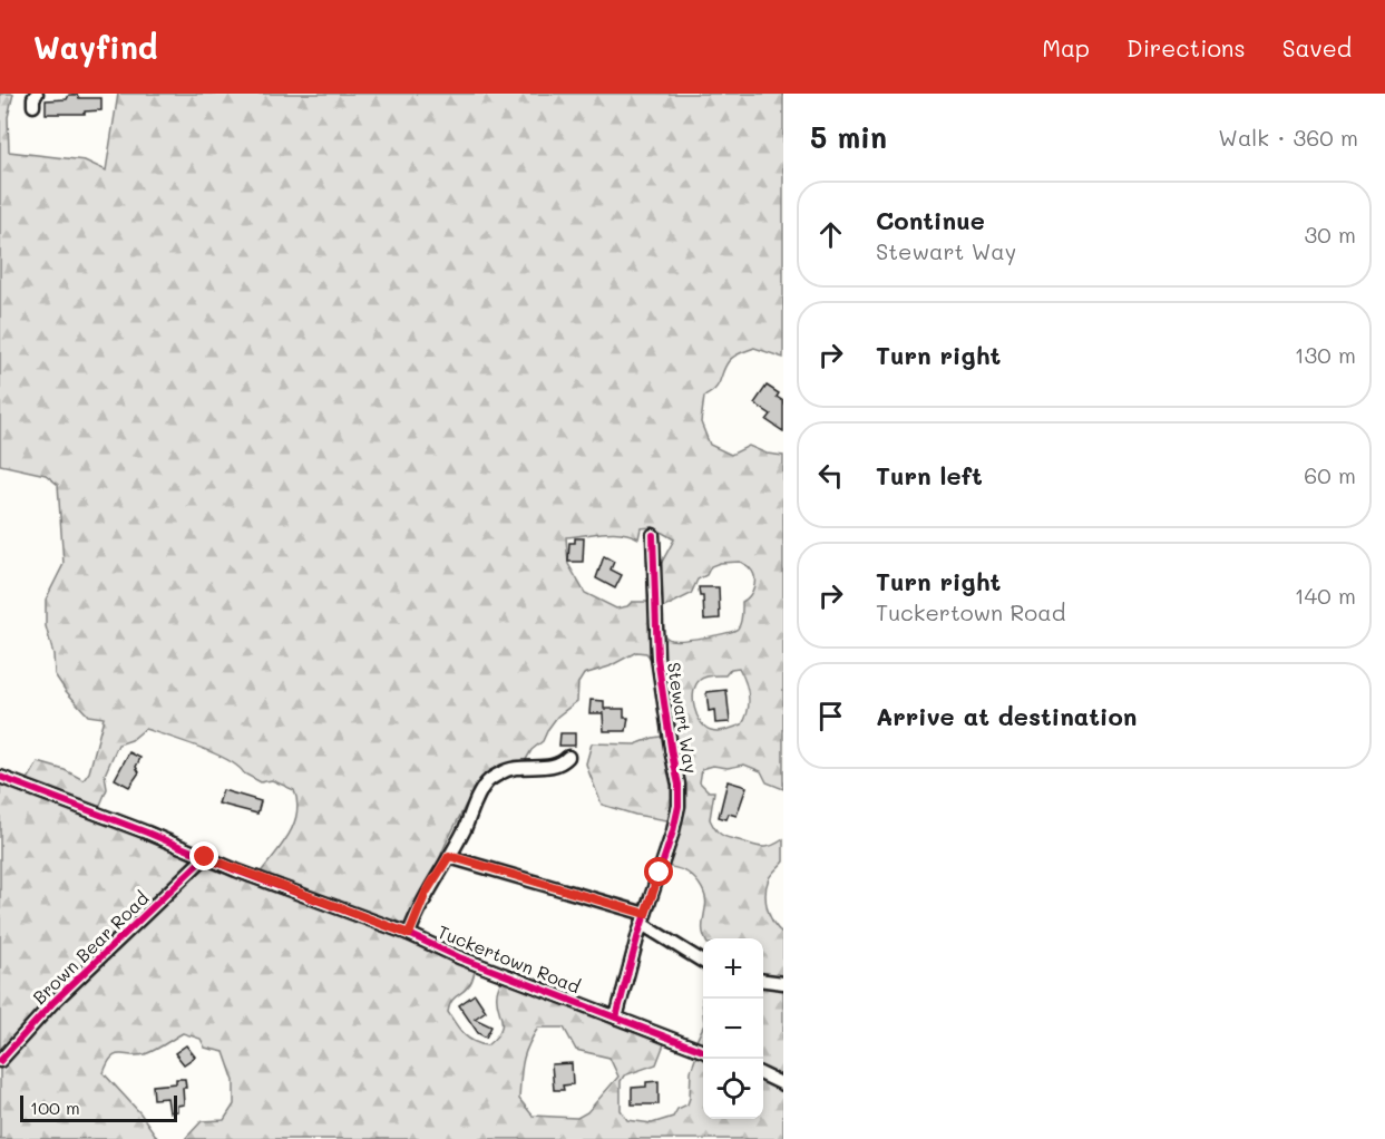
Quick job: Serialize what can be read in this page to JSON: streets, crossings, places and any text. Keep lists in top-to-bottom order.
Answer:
{
  "streets": {
    "street": ["Stewart Way", "Brown Bear Road", "Tuckertown Road"]
  },
  "crossings": [
    ["Stewart Way", "Tuckertown Road"],
    ["Brown Bear Road", "Tuckertown Road"]
  ],
  "scale_bar": "100 m",
  "page": {
    "header": "Wayfind",
    "nav": ["Map", "Directions", "Saved"],
    "heading": ["5 min", "Walk · 360 m"],
    "list": [
      ["Continue", "Stewart Way", "30 m"],
      ["Turn right", "130 m"],
      ["Turn left", "60 m"],
      ["Turn right", "Tuckertown Road", "140 m"],
      "Arrive at destination"
    ],
    "map_buttons": ["+", "−"],
    "scale": "100 m"
  }
}
